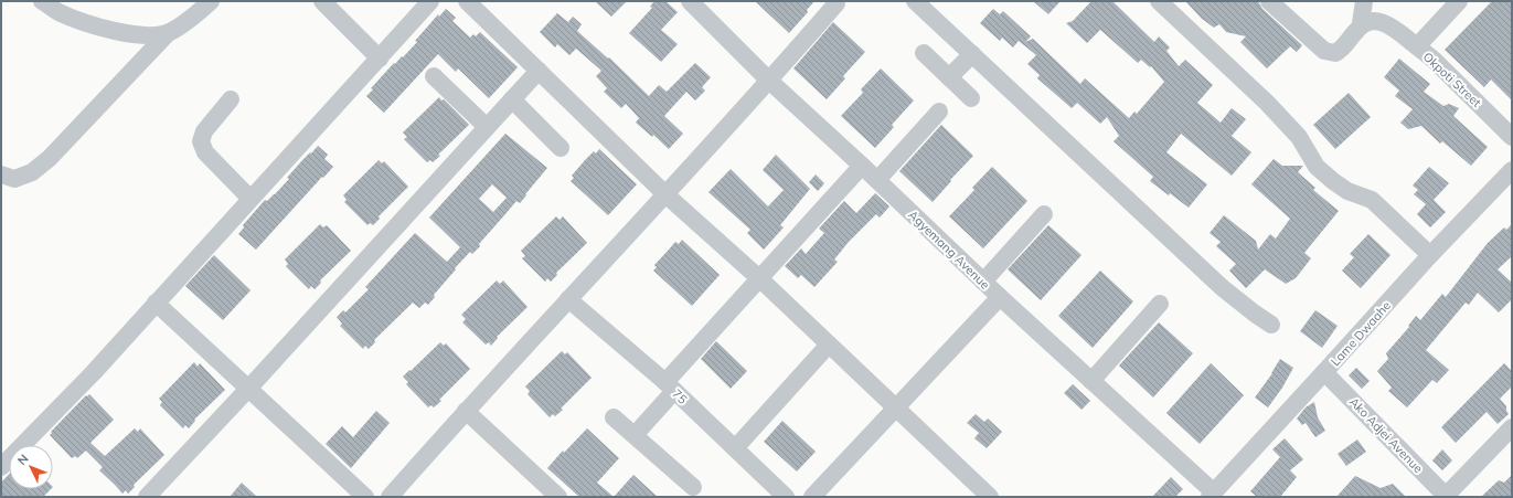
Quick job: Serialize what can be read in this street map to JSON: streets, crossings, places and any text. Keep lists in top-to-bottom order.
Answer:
{
  "streets": {
    "street": [
      "Okpoti Street",
      "Agyemang Avenue",
      "Lame Dwaahe",
      "75",
      "Ako Adjei Avenue"
    ]
  },
  "crossings": [
    ["Agyemang Avenue", "Lame Dwaahe"],
    ["Lame Dwaahe", "Ako Adjei Avenue"]
  ],
  "north": "top left"
}
